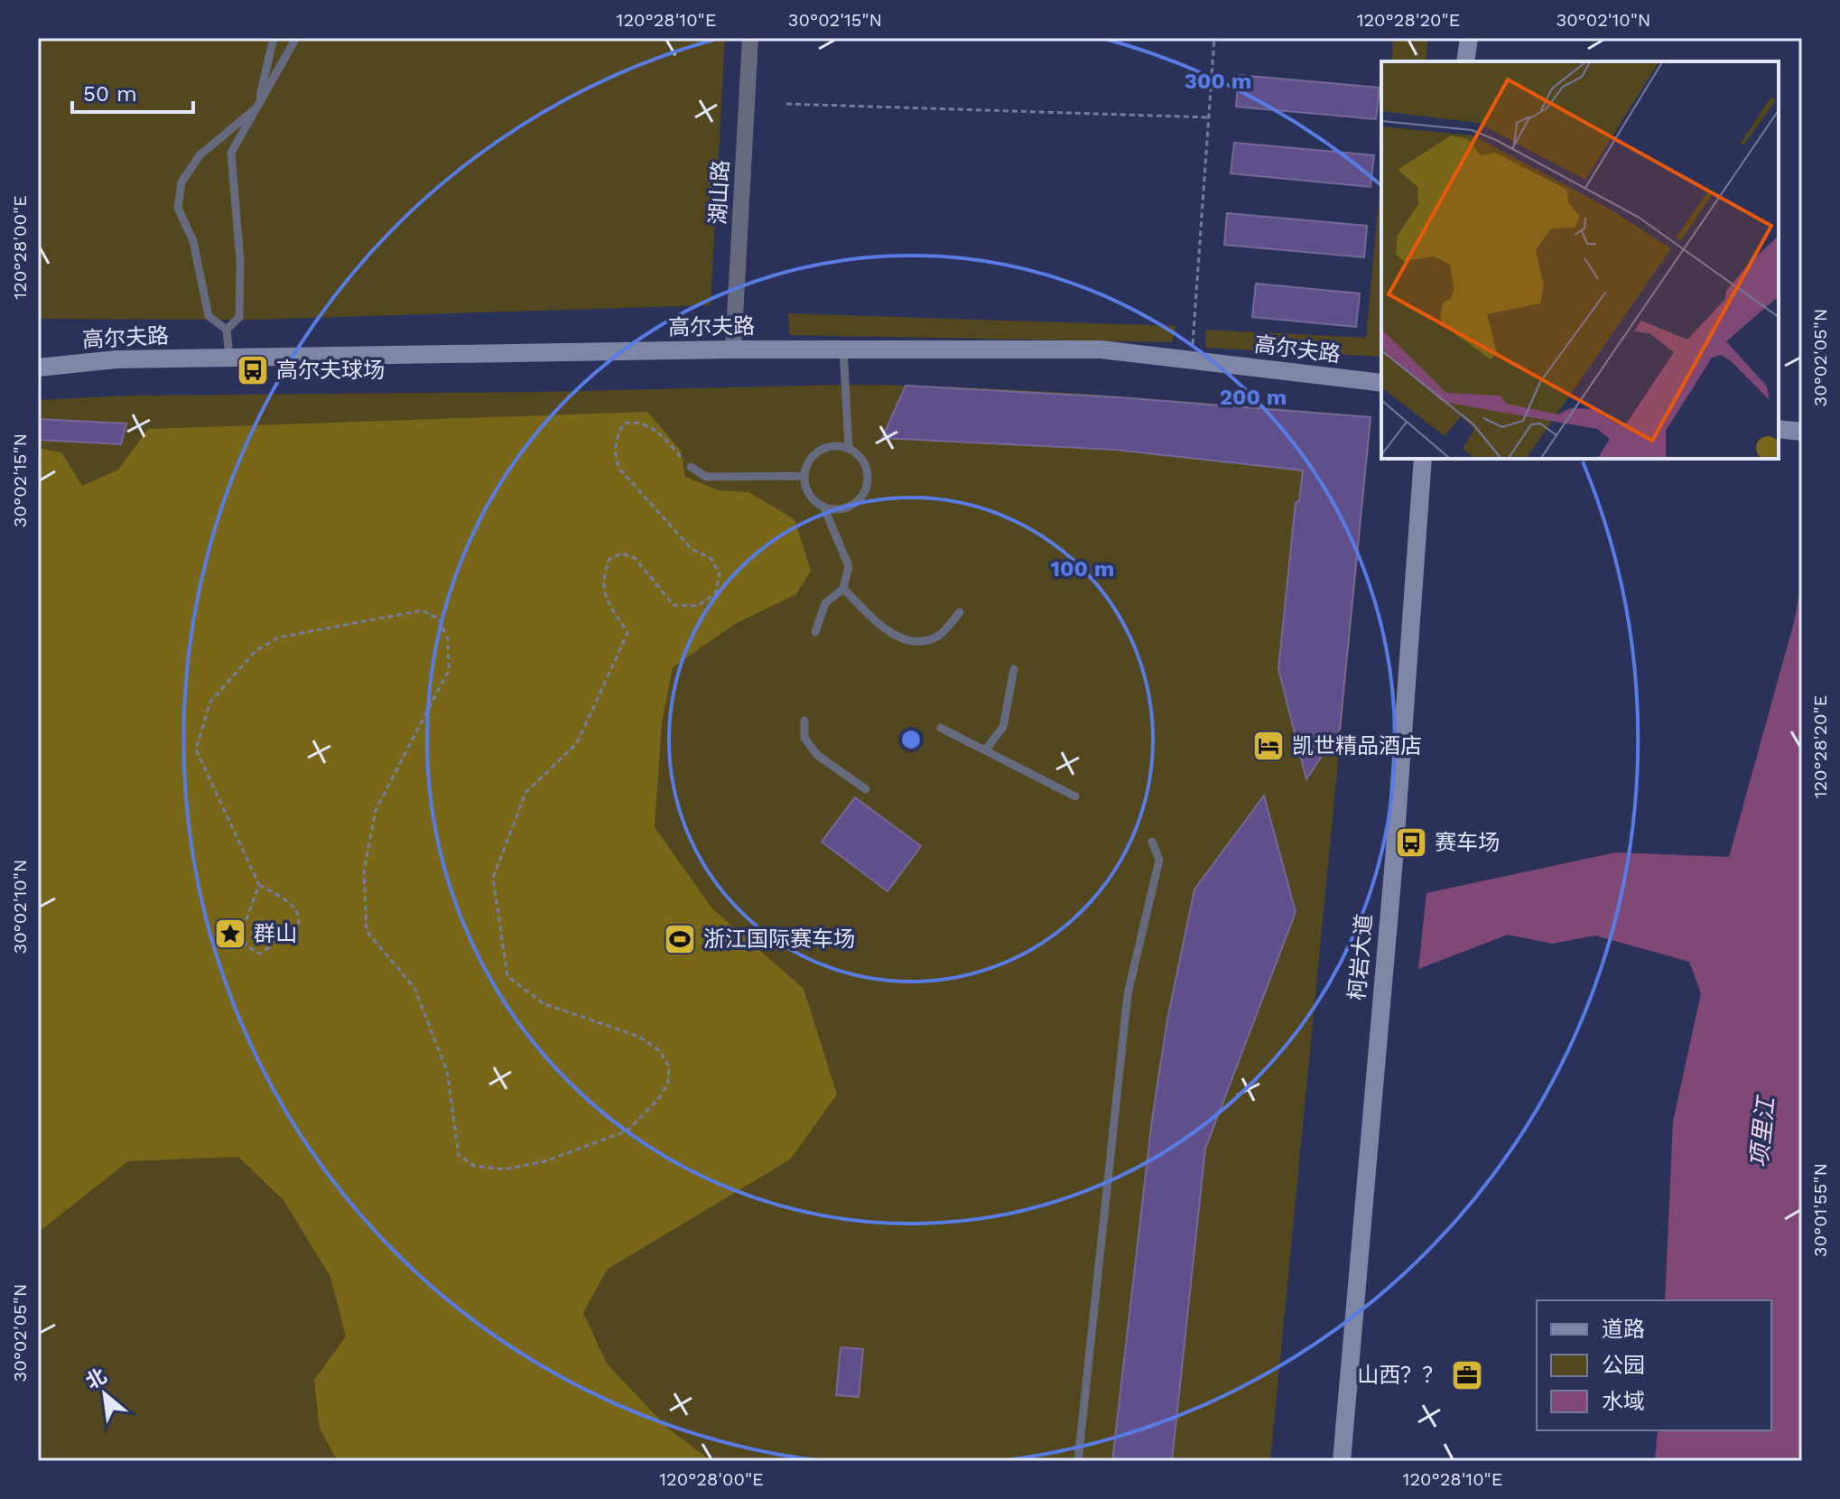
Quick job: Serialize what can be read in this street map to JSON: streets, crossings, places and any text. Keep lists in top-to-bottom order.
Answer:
{
  "streets": {
    "street": ["湖山路", "高尔夫路", "柯岩大道"]
  },
  "crossings": [
    ["湖山路", "高尔夫路"]
  ],
  "water": ["项里江"],
  "places": {
    "bus stop": ["高尔夫球场", "赛车场"],
    "hotel": ["凯世精品酒店"],
    "place": ["群山"],
    "sports": ["浙江国际赛车场"],
    "office": ["山西？？"]
  },
  "legend": ["道路", "公园", "水域"],
  "scale_bar": "50 m",
  "north": "top left",
  "coordinates": [
    "120°28'10\"E",
    "30°02'15\"N",
    "120°28'20\"E",
    "30°02'10\"N",
    "120°28'00\"E",
    "30°02'05\"N",
    "30°01'55\"N"
  ],
  "rings": ["300 m", "200 m", "100 m"]
}
